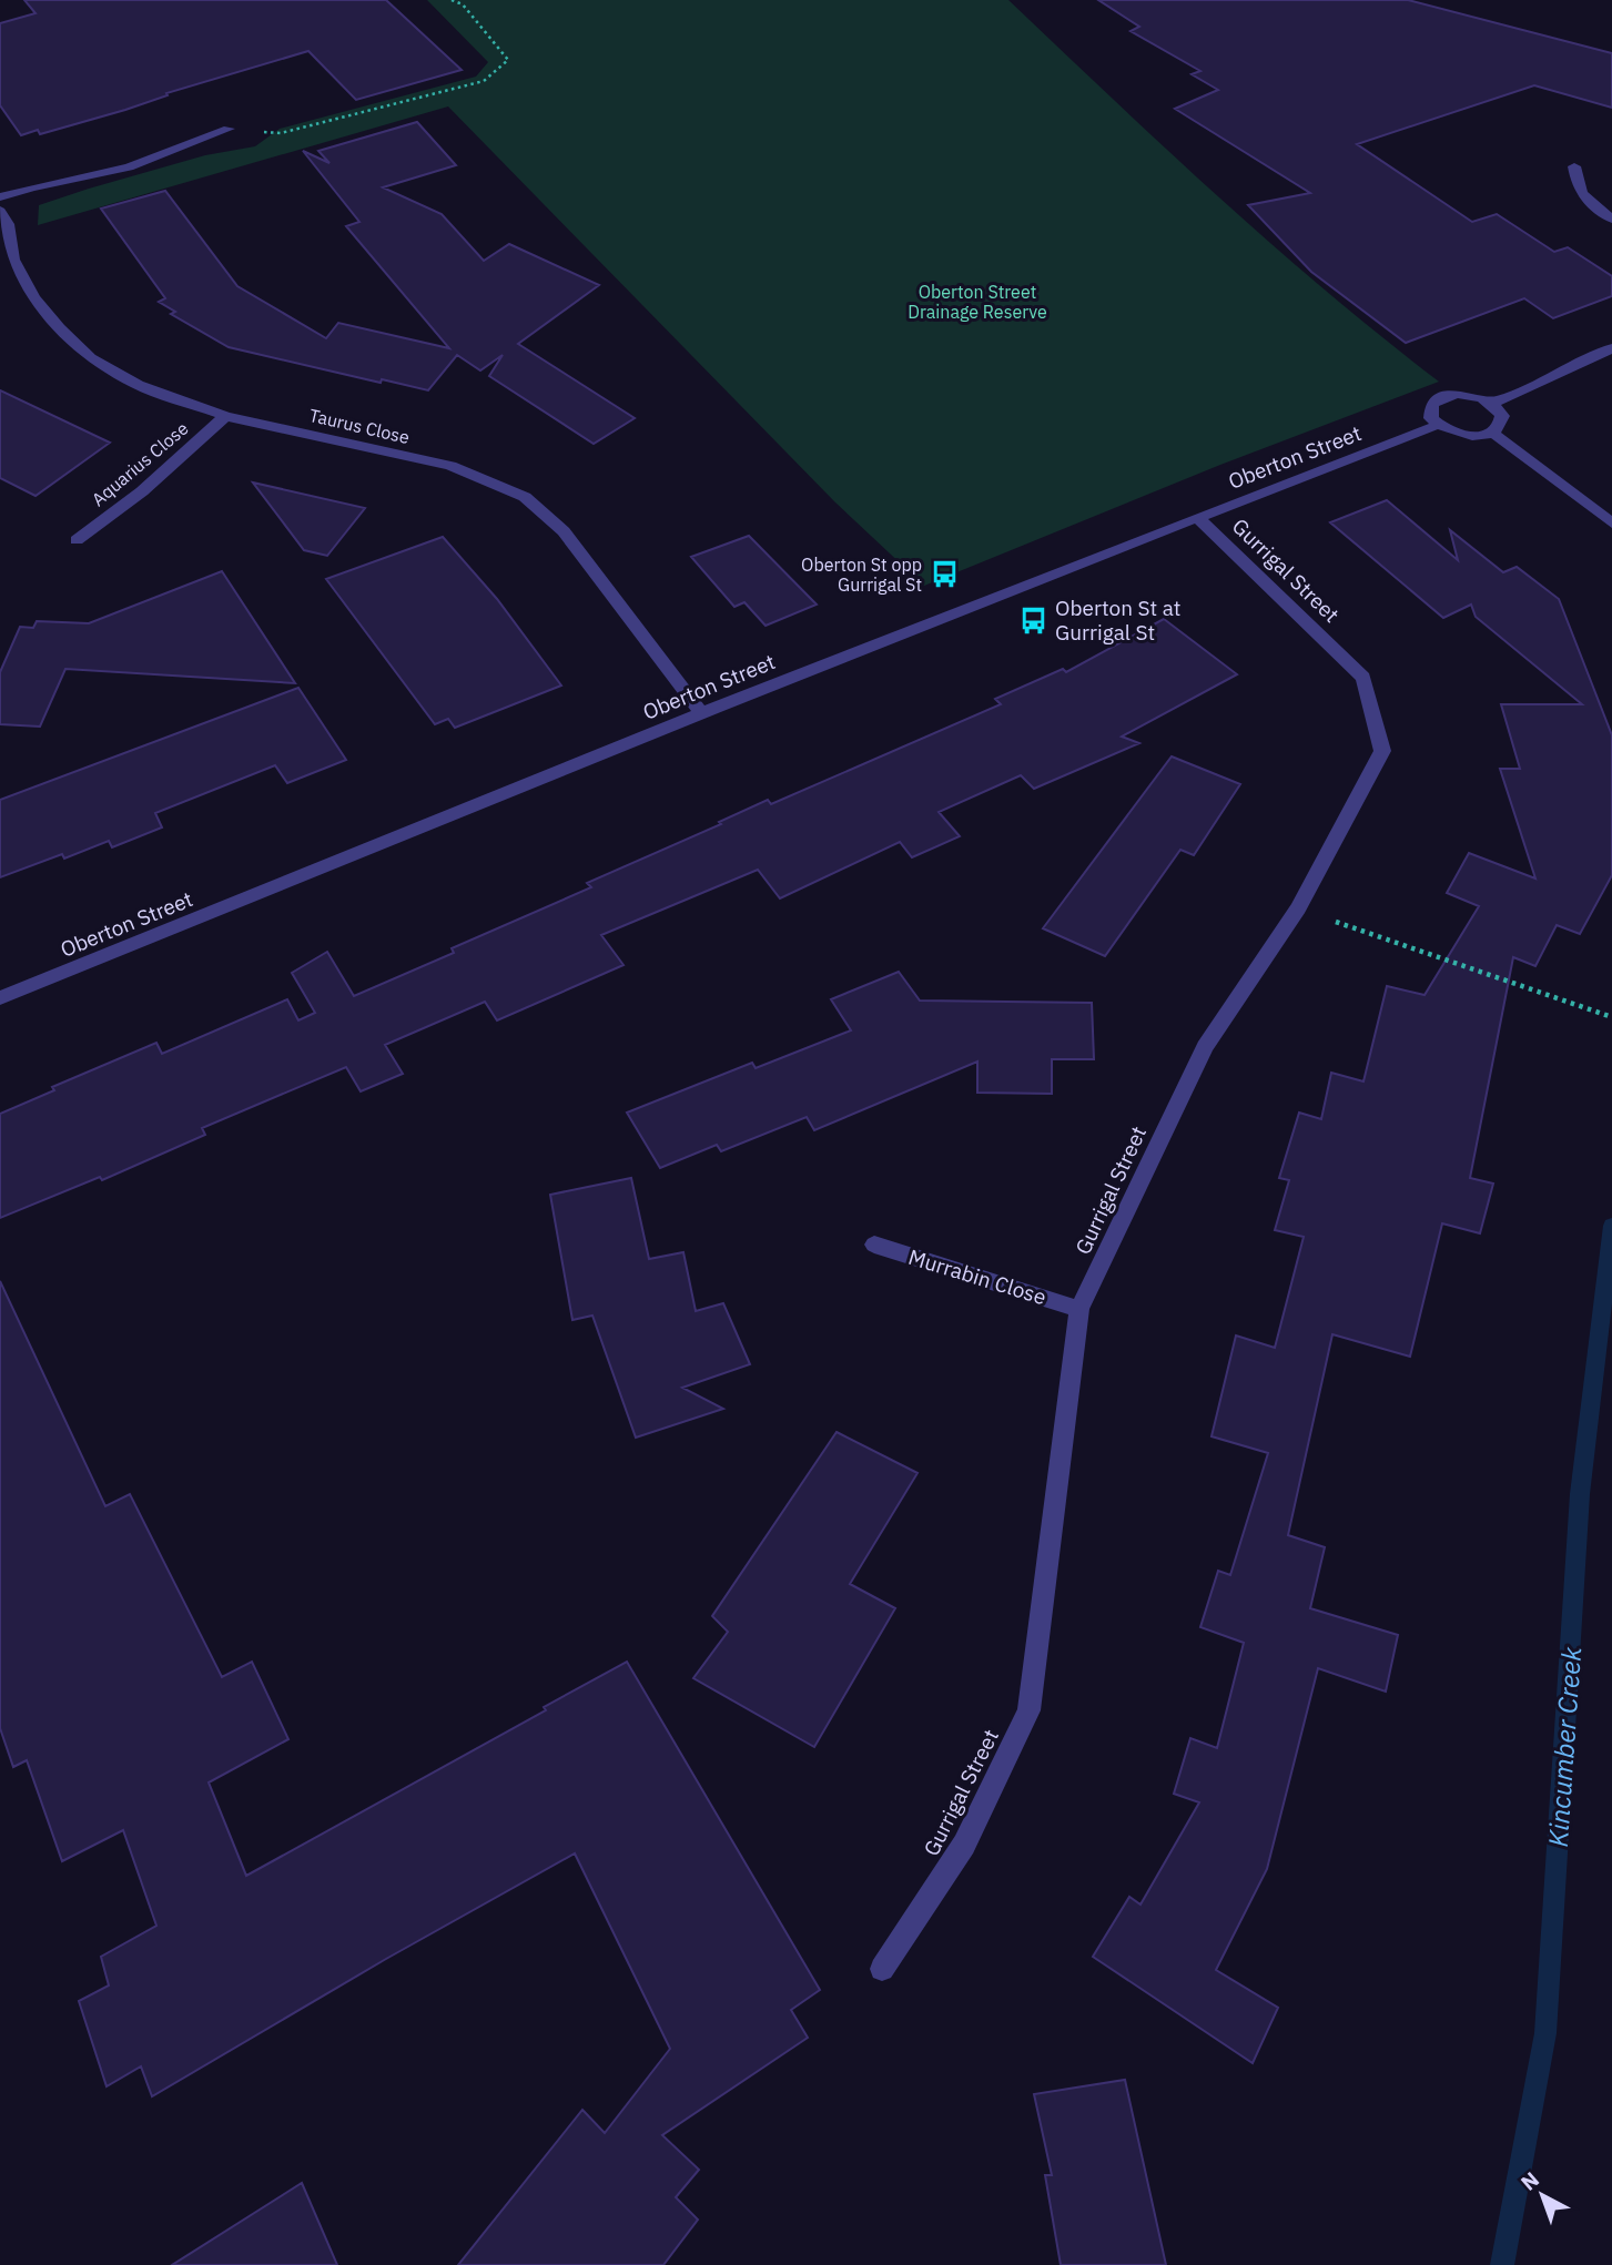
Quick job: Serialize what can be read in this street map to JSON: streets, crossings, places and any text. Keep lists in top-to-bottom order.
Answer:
{
  "streets": {
    "street": [
      "Taurus Close",
      "Oberton Street",
      "Aquarius Close",
      "Gurrigal Street",
      "Murrabin Close"
    ]
  },
  "crossings": [
    ["Taurus Close", "Oberton Street"],
    ["Taurus Close", "Aquarius Close"],
    ["Oberton Street", "Gurrigal Street"],
    ["Gurrigal Street", "Murrabin Close"]
  ],
  "water": ["Kincumber Creek"],
  "parks": ["Oberton Street Drainage Reserve"],
  "places": {
    "bus stop": ["Oberton St opp Gurrigal St", "Oberton St at Gurrigal St"]
  },
  "north": "top left"
}
